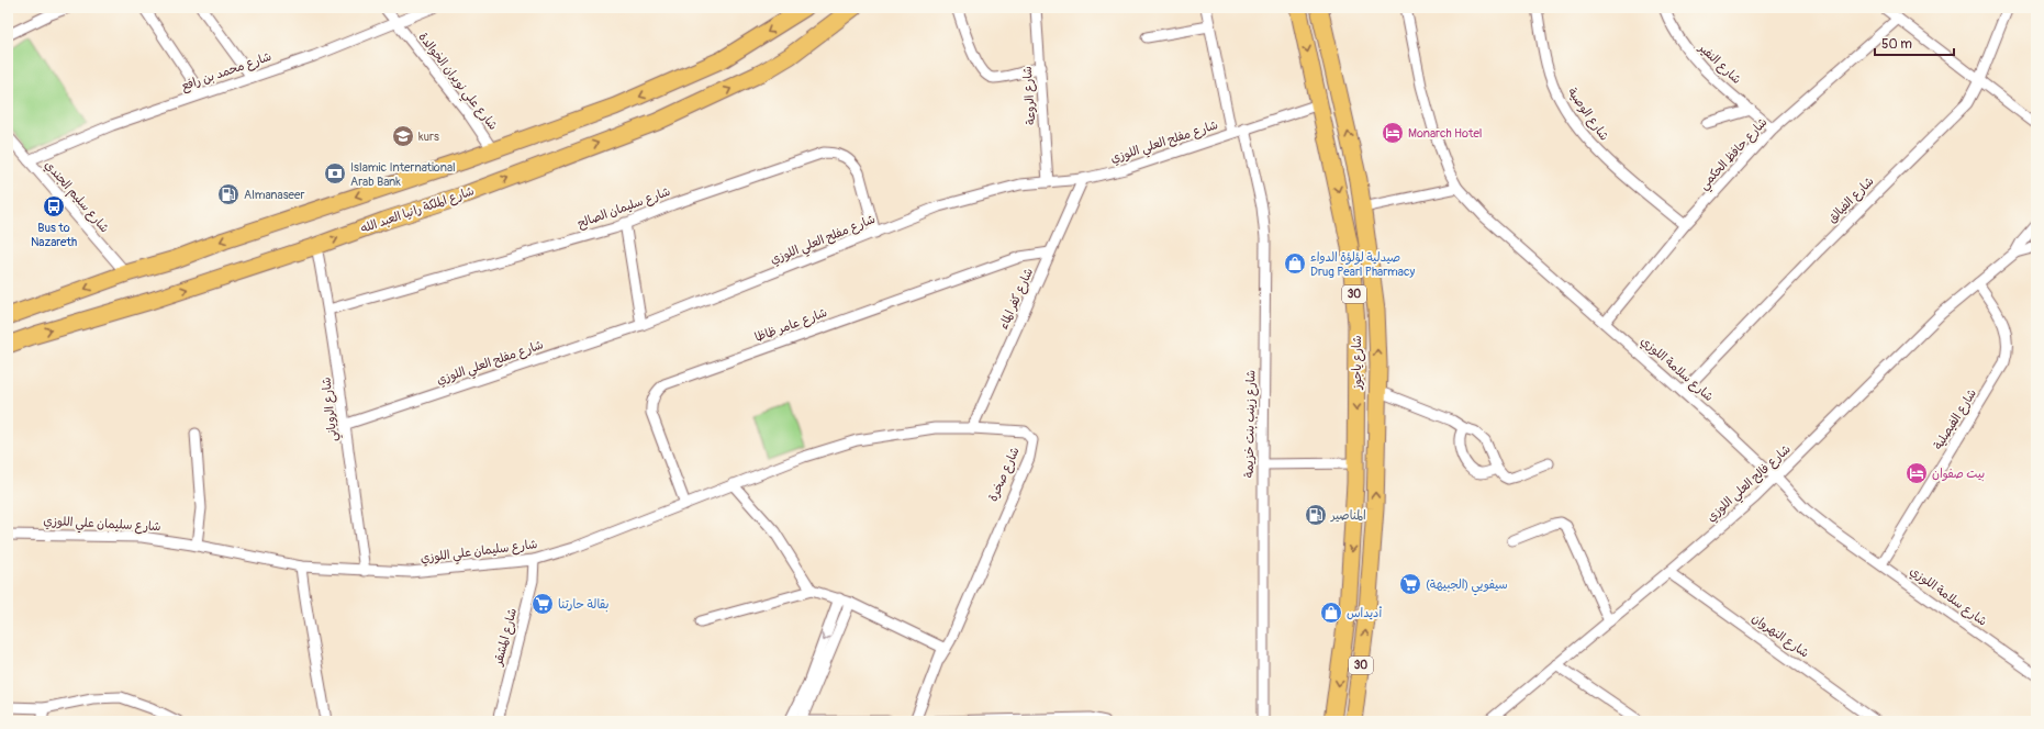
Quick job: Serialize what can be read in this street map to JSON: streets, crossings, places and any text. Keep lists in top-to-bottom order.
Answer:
{
  "streets": {
    "main road": ["شارع الملكة رانيا العبد الله", "30", "شارع ياجوز"],
    "street": [
      "شارع النفير",
      "شارع محمد بن رافع",
      "شارع علي نويران الخوالدة",
      "شارع الروعة",
      "شارع الوصية",
      "شارع مفلح العلي اللوزي",
      "شارع حافظ الحكمي",
      "شارع سليم الجندي",
      "شارع الفيالق",
      "شارع سليمان الصالح",
      "شارع كفر الماء",
      "شارع عامر ظاظا",
      "شارع سلامة اللوزي",
      "شارع الروياني",
      "شارع الفيصلية",
      "شارع زينب بنت خزيمة",
      "شارع صخرة",
      "شارع فالح العلي اللوزي",
      "شارع سليمان علي اللوزي",
      "شارع النهروان",
      "شارع المشقر"
    ]
  },
  "crossings": [
    ["شارع النفير", "شارع حافظ الحكمي"],
    ["شارع محمد بن رافع", "شارع علي نويران الخوالدة"],
    ["شارع محمد بن رافع", "شارع سليم الجندي"],
    ["شارع الروعة", "شارع مفلح العلي اللوزي"],
    ["شارع الوصية", "شارع حافظ الحكمي"],
    ["شارع مفلح العلي اللوزي", "شارع سليمان الصالح"],
    ["شارع مفلح العلي اللوزي", "شارع كفر الماء"],
    ["شارع مفلح العلي اللوزي", "شارع ياجوز"],
    ["شارع مفلح العلي اللوزي", "شارع الروياني"],
    ["شارع مفلح العلي اللوزي", "شارع زينب بنت خزيمة"],
    ["شارع حافظ الحكمي", "شارع سلامة اللوزي"],
    ["شارع الفيالق", "شارع سلامة اللوزي"],
    ["شارع سليمان الصالح", "شارع الروياني"],
    ["شارع الملكة رانيا العبد الله", "شارع الروياني"],
    ["شارع كفر الماء", "شارع عامر ظاظا"],
    ["شارع كفر الماء", "شارع سليمان علي اللوزي"],
    ["شارع عامر ظاظا", "شارع سليمان علي اللوزي"],
    ["شارع سلامة اللوزي", "شارع الفيصلية"],
    ["شارع سلامة اللوزي", "شارع فالح العلي اللوزي"],
    ["شارع الروياني", "شارع سليمان علي اللوزي"],
    ["شارع الفيصلية", "شارع فالح العلي اللوزي"],
    ["شارع صخرة", "شارع سليمان علي اللوزي"],
    ["شارع فالح العلي اللوزي", "شارع النهروان"],
    ["شارع سليمان علي اللوزي", "شارع المشقر"]
  ],
  "places": {
    "hotel": ["Monarch Hotel", "بيت صفوان"],
    "school or university": ["kurs"],
    "bank": ["Islamic International Arab Bank"],
    "fuel station": ["Almanaseer", "المناصير"],
    "bus stop": ["Bus to Nazareth"],
    "shop": ["صيدلية لؤلؤة الدواء Drug Pearl Pharmacy", "أديداس"],
    "supermarket": ["سيفويي (الجبيهة)", "بقالة حارتنا"]
  },
  "scale_bar": "50 m"
}
